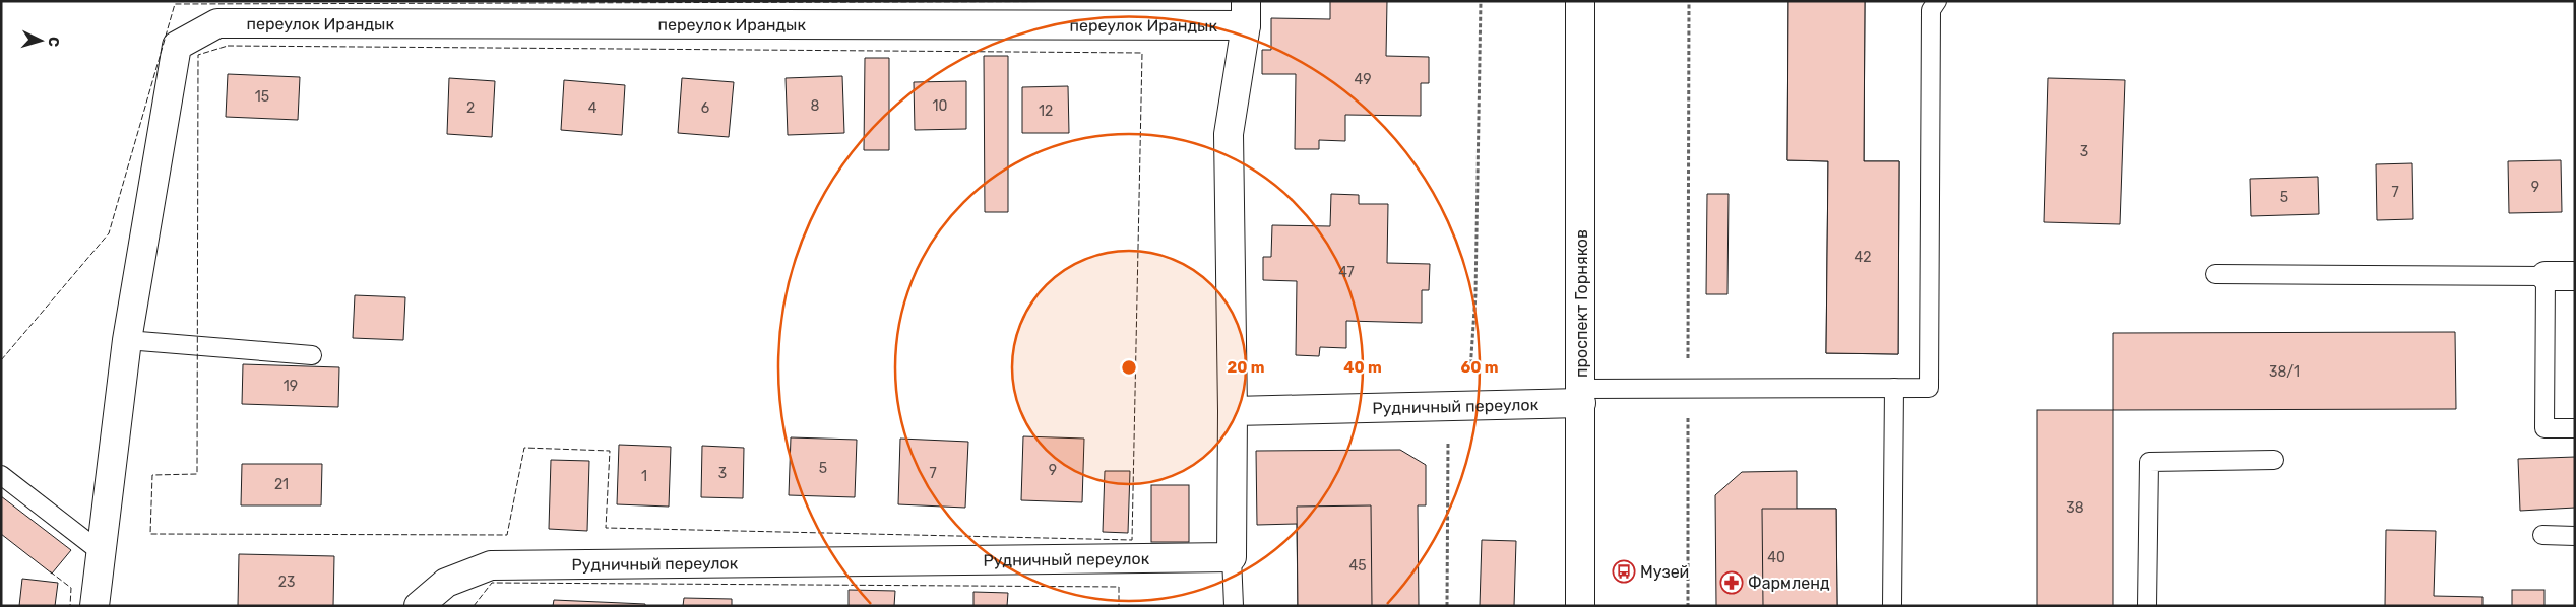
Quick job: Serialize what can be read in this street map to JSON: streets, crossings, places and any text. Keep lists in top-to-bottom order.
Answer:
{
  "streets": {
    "street": ["переулок Ирандык", "проспект Горняков", "Рудничный переулок"]
  },
  "crossings": [
    ["проспект Горняков", "Рудничный переулок"]
  ],
  "places": {
    "bus stop": ["Музей"],
    "pharmacy": ["Фармленд"]
  },
  "house_numbers": [
    "49",
    "15",
    "8",
    "10",
    "2",
    "4",
    "6",
    "12",
    "3",
    "9",
    "7",
    "5",
    "42",
    "47",
    "38/1",
    "19",
    "5",
    "9",
    "3",
    "7",
    "1",
    "21",
    "38",
    "40",
    "45",
    "23"
  ],
  "north": "right",
  "rings": ["20 m", "40 m", "60 m"]
}
